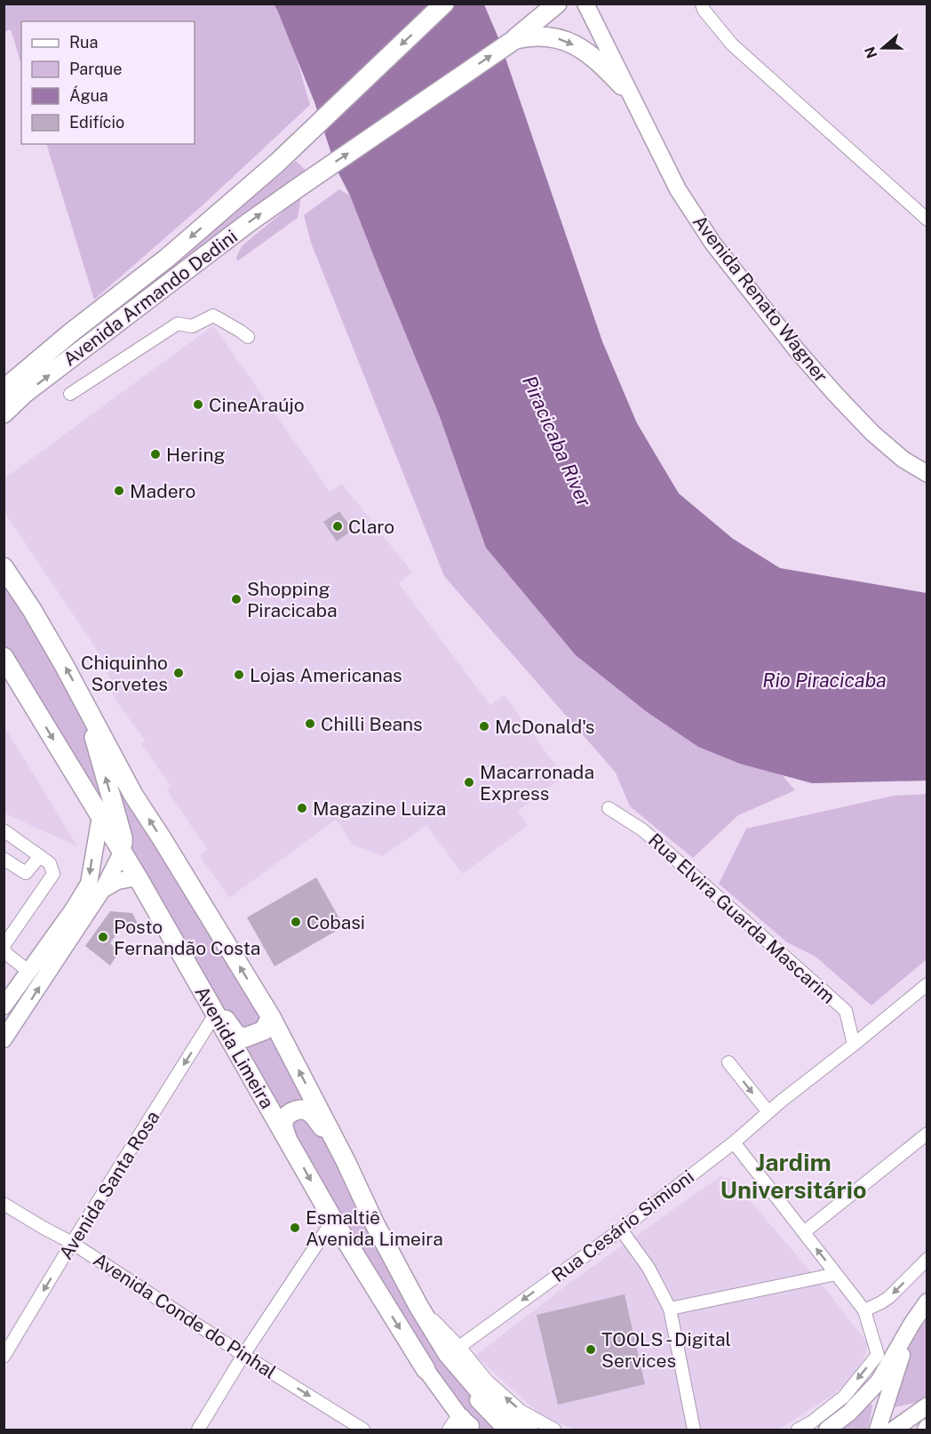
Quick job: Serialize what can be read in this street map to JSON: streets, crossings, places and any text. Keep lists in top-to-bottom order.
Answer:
{
  "streets": {
    "highway": ["Avenida Armando Dedini", "Avenida Limeira"],
    "main road": ["Avenida Renato Wagner"],
    "street": [
      "Rua Elvira Guarda Mascarim",
      "Avenida Santa Rosa",
      "Rua Cesário Simioni",
      "Avenida Conde do Pinhal"
    ]
  },
  "crossings": [
    ["Rua Elvira Guarda Mascarim", "Rua Cesário Simioni"],
    ["Avenida Limeira", "Avenida Santa Rosa"],
    ["Avenida Santa Rosa", "Avenida Conde do Pinhal"]
  ],
  "one_way": ["Avenida Santa Rosa"],
  "districts": ["Jardim Universitário"],
  "water": ["Piracicaba River", "Rio Piracicaba"],
  "places": [
    "CineAraújo",
    "Hering",
    "Madero",
    "Claro",
    "Shopping Piracicaba",
    "Chiquinho Sorvetes",
    "Lojas Americanas",
    "Chilli Beans",
    "McDonald's",
    "Macarronada Express",
    "Magazine Luiza",
    "Cobasi",
    "Posto Fernandão Costa",
    "Esmaltiê Avenida Limeira",
    "TOOLS - Digital Services"
  ],
  "legend": [
    "Rua",
    "Parque",
    "Água",
    "Edifício"
  ],
  "north": "left"
}
